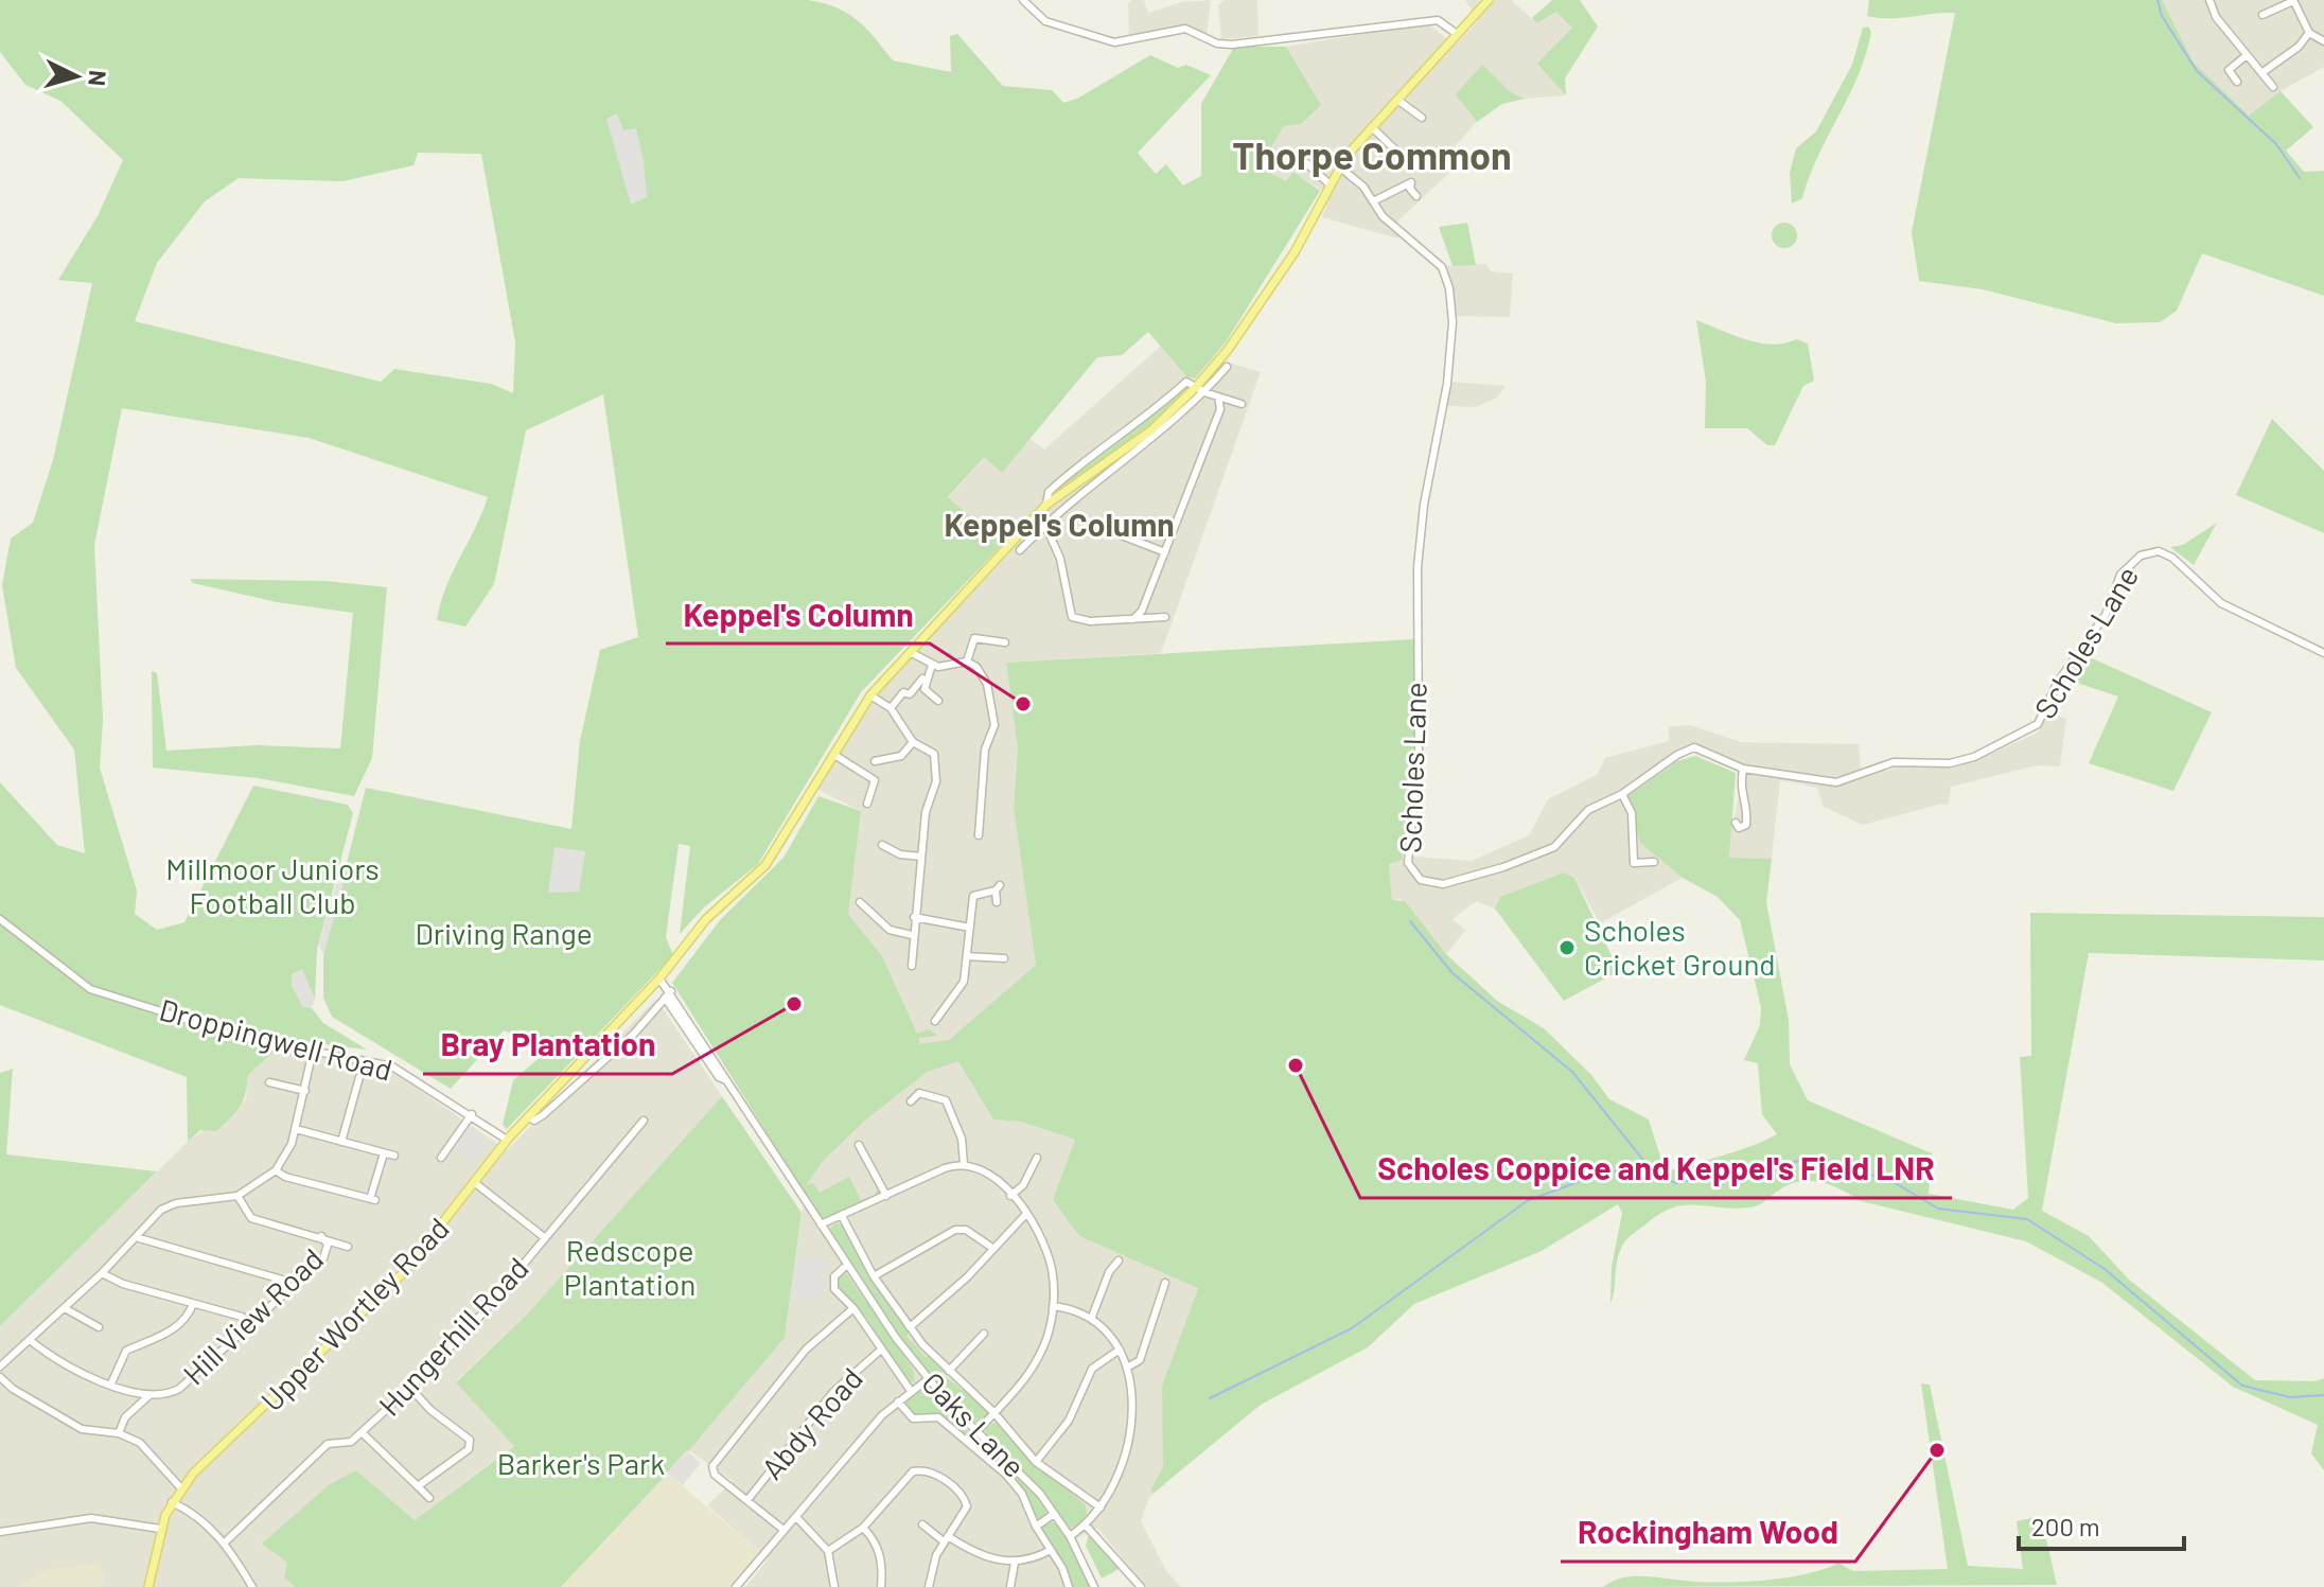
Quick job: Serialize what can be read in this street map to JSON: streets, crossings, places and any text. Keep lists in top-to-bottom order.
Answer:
{
  "streets": {
    "main road": ["Upper Wortley Road"],
    "street": [
      "Scholes Lane",
      "Droppingwell Road",
      "Hill View Road",
      "Hungerhill Road",
      "Abdy Road",
      "Oaks Lane"
    ]
  },
  "crossings": [
    ["Scholes Lane", "Upper Wortley Road"],
    ["Droppingwell Road", "Upper Wortley Road"],
    ["Upper Wortley Road", "Oaks Lane"],
    ["Abdy Road", "Oaks Lane"]
  ],
  "districts": ["Thorpe Common", "Keppel's Column"],
  "parks": [
    "Millmoor Juniors Football Club",
    "Driving Range",
    "Redscope Plantation",
    "Barker's Park"
  ],
  "places": [
    "Keppel's Column",
    "Scholes Cricket Ground",
    "Bray Plantation",
    "Scholes Coppice and Keppel's Field LNR",
    "Rockingham Wood"
  ],
  "scale_bar": "200 m",
  "north": "right"
}
